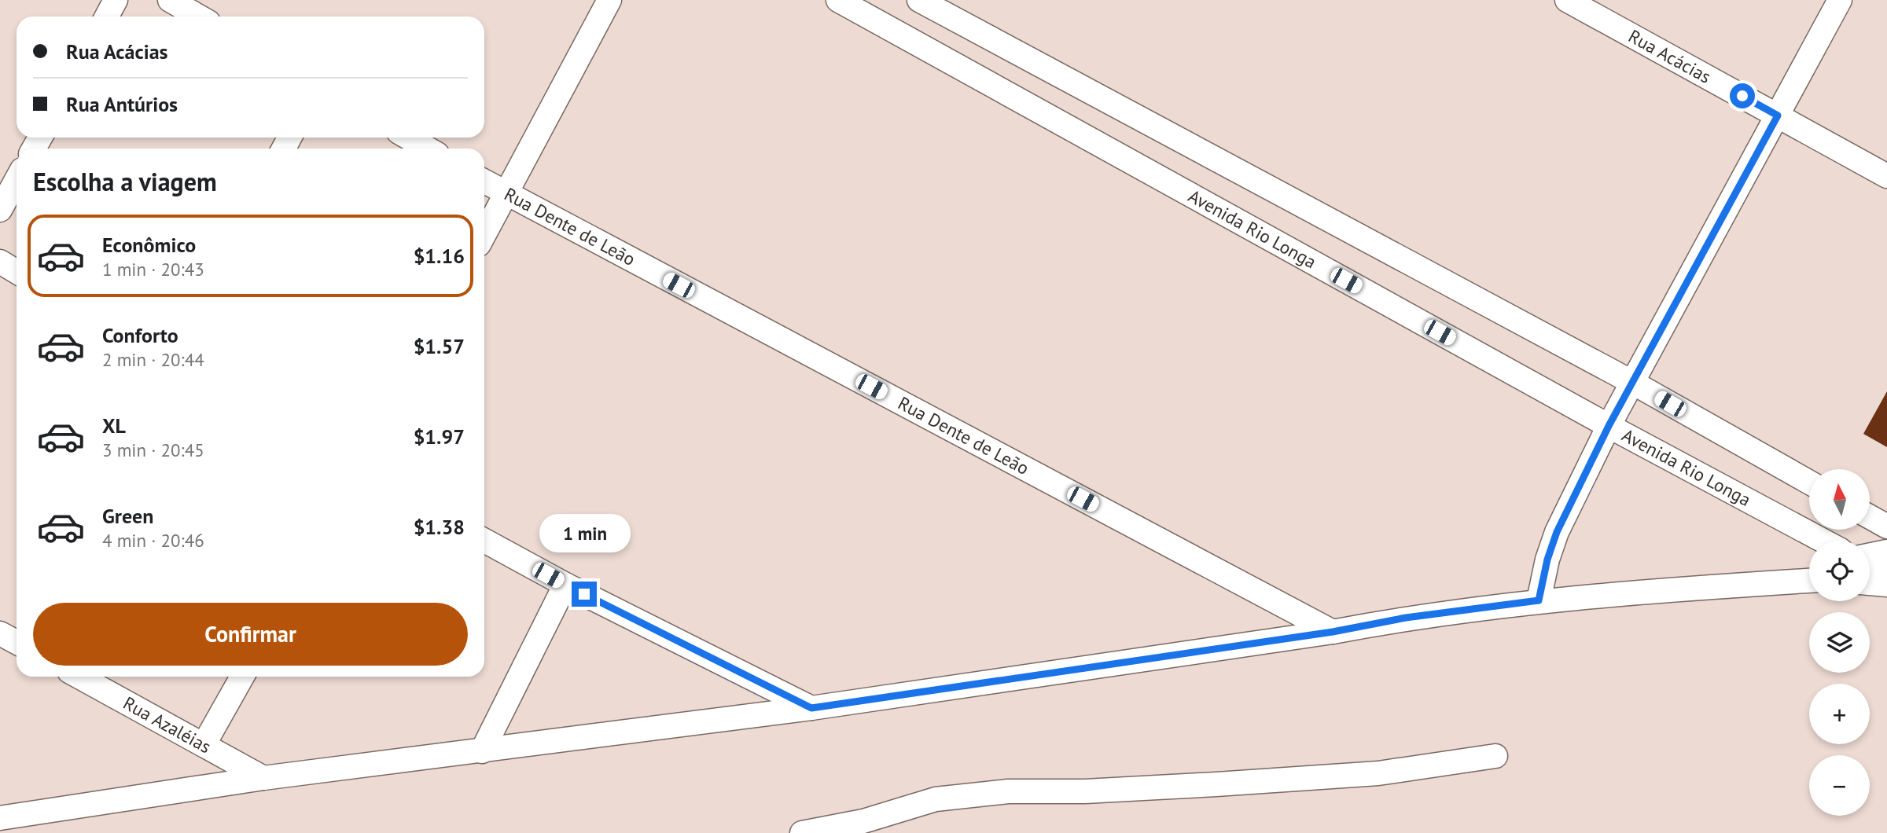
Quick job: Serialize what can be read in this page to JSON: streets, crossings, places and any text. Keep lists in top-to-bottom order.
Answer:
{
  "streets": {
    "street": [
      "Rua Acácias",
      "Rua Dente de Leão",
      "Avenida Rio Longa",
      "Rua Azaléias"
    ]
  },
  "north": "top",
  "page": {
    "banner": ["Rua Acácias", "Rua Antúrios"],
    "heading": "Escolha a viagem",
    "list": [
      {
        "name": "Econômico",
        "note": "1 min · 20:43",
        "value": "$1.16"
      },
      {
        "name": "Conforto",
        "note": "2 min · 20:44",
        "value": "$1.57"
      },
      {
        "name": "XL",
        "note": "3 min · 20:45",
        "value": "$1.97"
      },
      {
        "name": "Green",
        "note": "4 min · 20:46",
        "value": "$1.38"
      }
    ],
    "map_buttons": ["+", "−"],
    "bubble": "1 min",
    "buttons": "Confirmar"
  }
}
